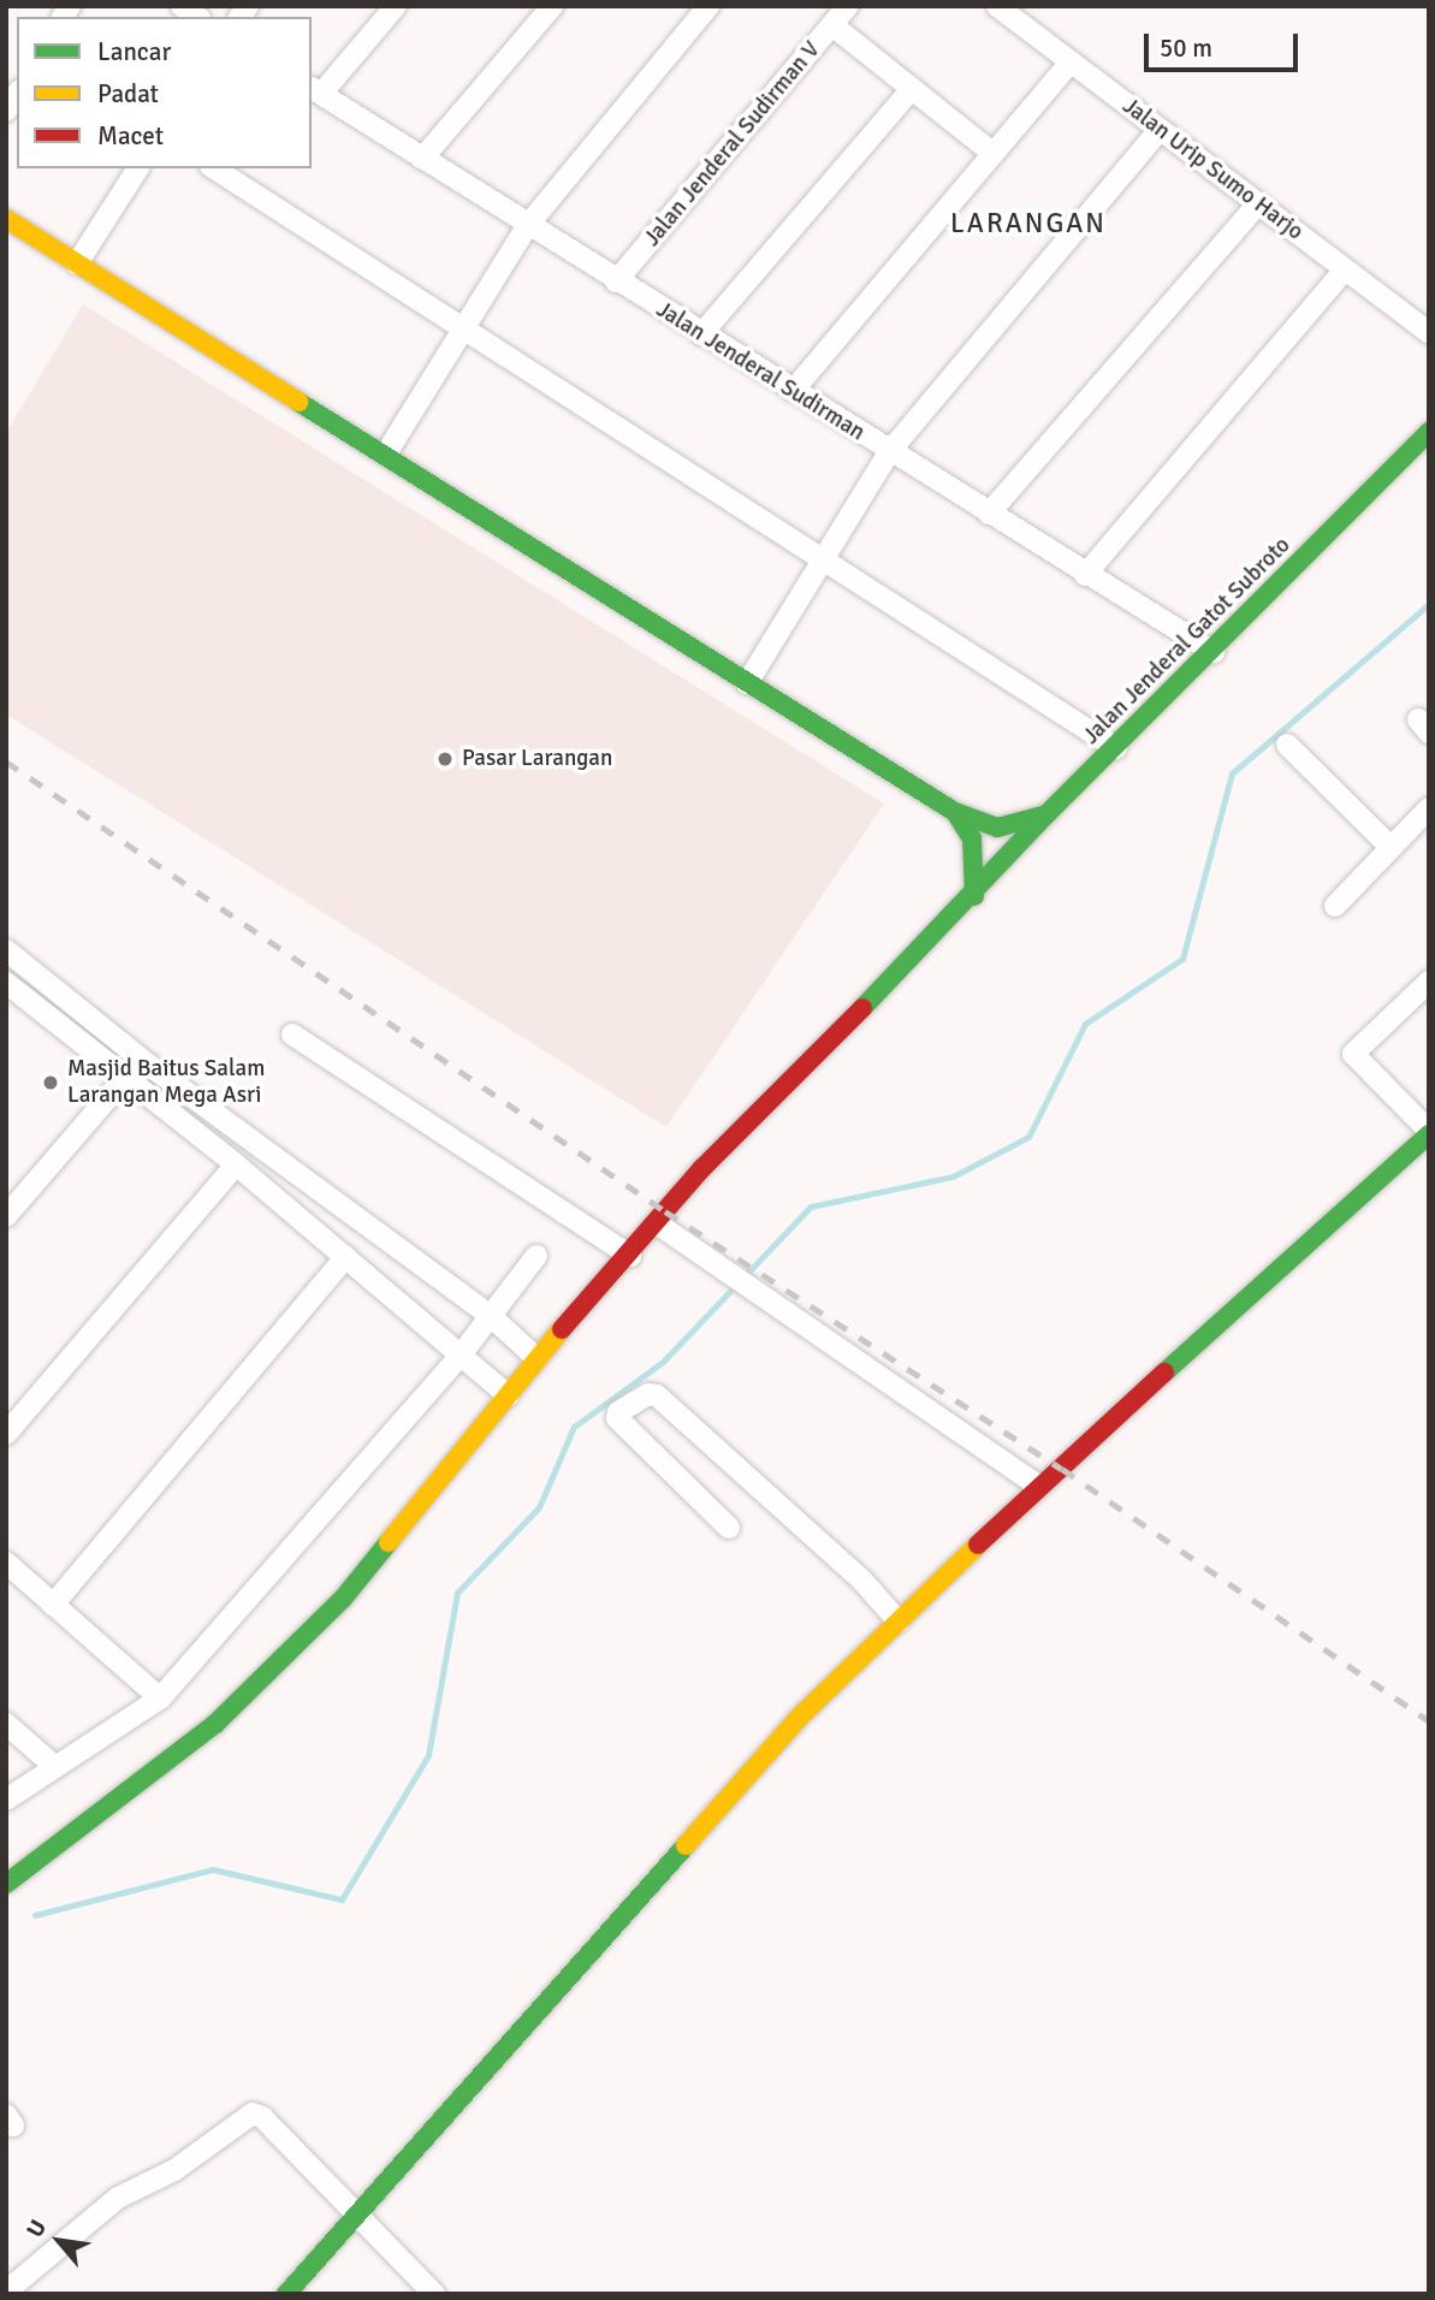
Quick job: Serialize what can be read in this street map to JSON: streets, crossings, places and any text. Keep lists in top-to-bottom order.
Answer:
{
  "streets": {
    "main road": ["Jalan Jenderal Gatot Subroto"],
    "street": ["Jalan Jenderal Sudirman V", "Jalan Urip Sumo Harjo", "Jalan Jenderal Sudirman"]
  },
  "crossings": [
    ["Jalan Jenderal Sudirman V", "Jalan Jenderal Sudirman"],
    ["Jalan Jenderal Sudirman", "Jalan Jenderal Gatot Subroto"]
  ],
  "districts": ["LARANGAN"],
  "places": ["Pasar Larangan", "Masjid Baitus Salam Larangan Mega Asri"],
  "legend": ["Lancar", "Padat", "Macet"],
  "scale_bar": "50 m",
  "north": "top left"
}
